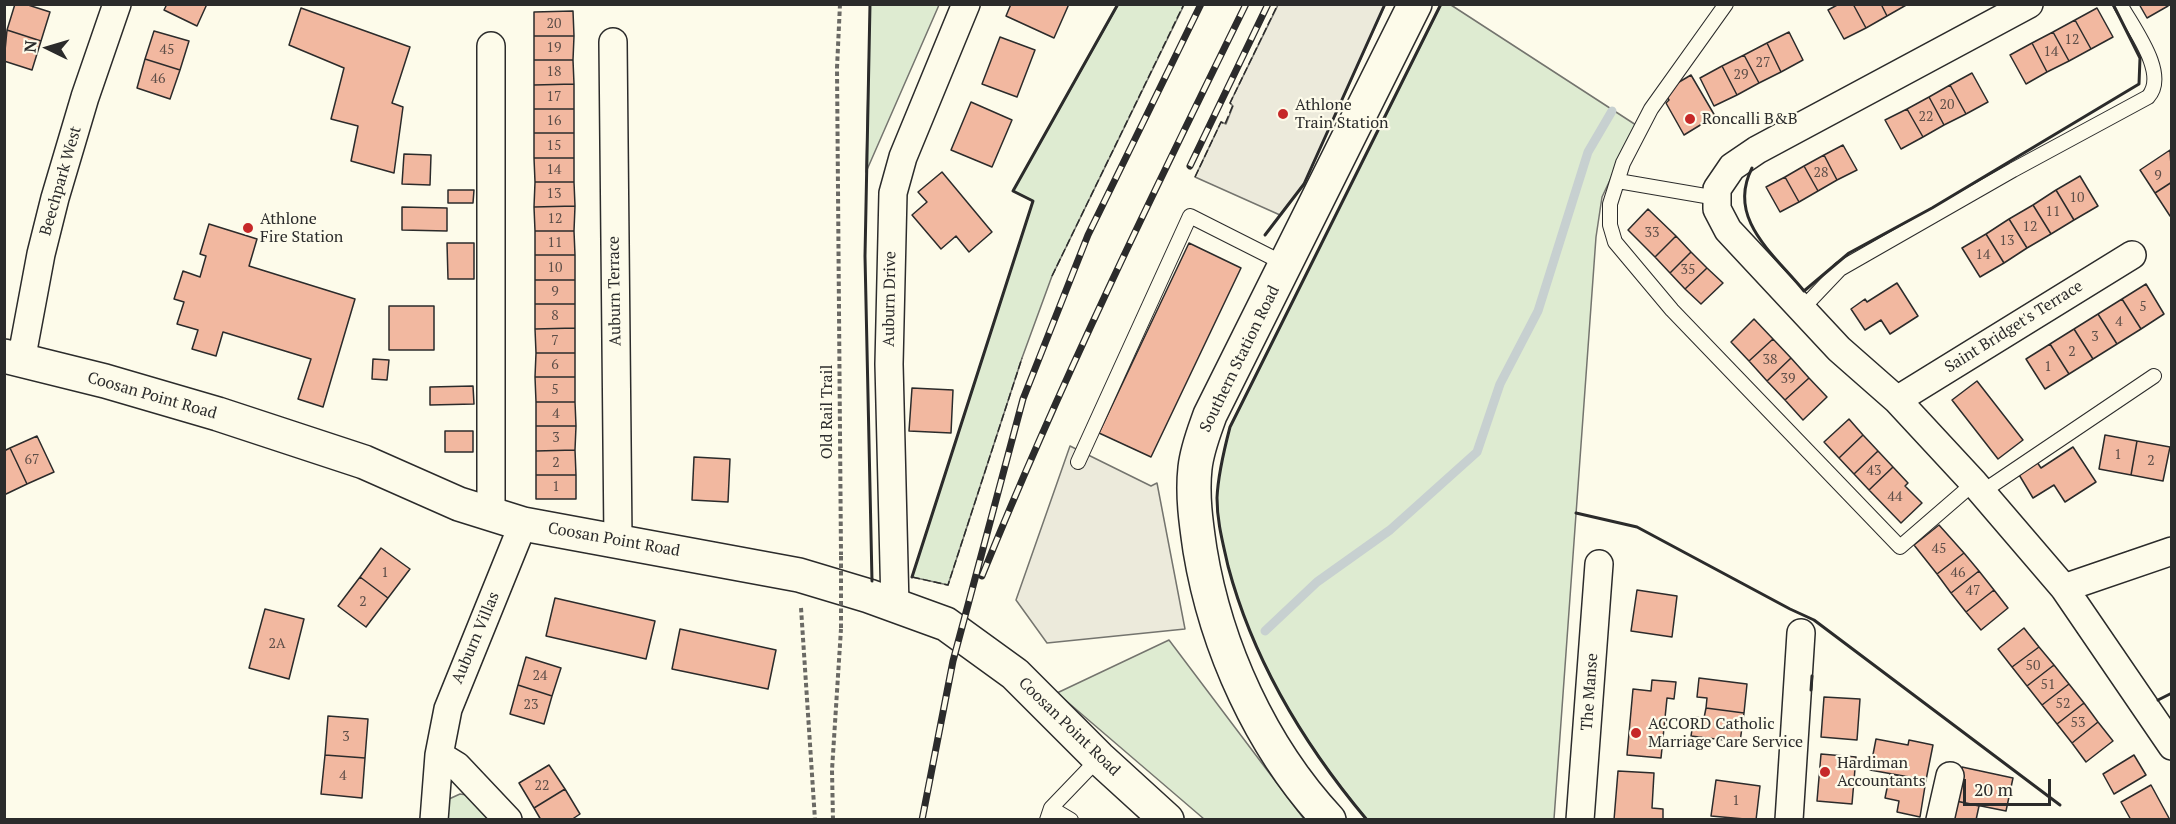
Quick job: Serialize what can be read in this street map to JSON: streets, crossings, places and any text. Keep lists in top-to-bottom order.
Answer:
{
  "streets": {
    "street": [
      "Beechpark West",
      "Auburn Terrace",
      "Auburn Drive",
      "Saint Bridget's Terrace",
      "Southern Station Road",
      "Coosan Point Road",
      "Auburn Villas",
      "The Manse"
    ],
    "path": ["Old Rail Trail"]
  },
  "crossings": [
    ["Beechpark West", "Coosan Point Road"],
    ["Auburn Terrace", "Coosan Point Road"],
    ["Auburn Drive", "Coosan Point Road"],
    ["Coosan Point Road", "Auburn Villas"]
  ],
  "places": [
    "Athlone Train Station",
    "Roncalli B&B",
    "Athlone Fire Station",
    "ACCORD Catholic Marriage Care Service",
    "Hardiman Accountants"
  ],
  "house_numbers": [
    "20",
    "12",
    "19",
    "45",
    "14",
    "27",
    "18",
    "29",
    "46",
    "17",
    "20",
    "22",
    "16",
    "15",
    "14",
    "28",
    "9",
    "13",
    "10",
    "11",
    "12",
    "12",
    "33",
    "13",
    "11",
    "14",
    "10",
    "35",
    "9",
    "5",
    "8",
    "4",
    "3",
    "7",
    "2",
    "38",
    "6",
    "1",
    "39",
    "5",
    "4",
    "3",
    "1",
    "67",
    "2",
    "2",
    "43",
    "1",
    "44",
    "45",
    "1",
    "46",
    "47",
    "2",
    "2A",
    "50",
    "24",
    "51",
    "52",
    "23",
    "53",
    "3",
    "4",
    "22",
    "1"
  ],
  "scale_bar": "20 m",
  "north": "left"
}
